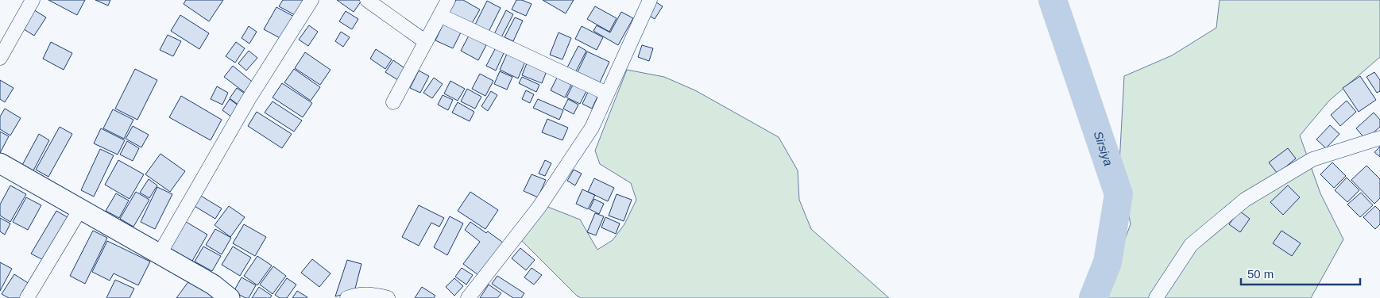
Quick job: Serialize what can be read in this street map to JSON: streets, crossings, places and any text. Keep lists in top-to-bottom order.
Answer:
{
  "water": ["Sirsiya"],
  "scale_bar": "50 m"
}
